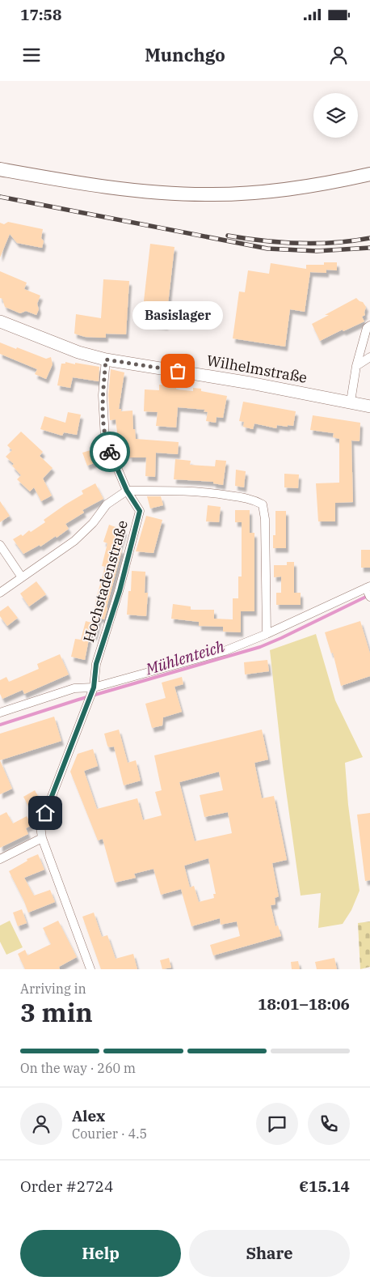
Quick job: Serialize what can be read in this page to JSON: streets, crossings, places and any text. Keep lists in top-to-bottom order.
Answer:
{
  "streets": {
    "main road": ["Wilhelmstraße"],
    "street": ["Hochstadenstraße"]
  },
  "crossings": [
    ["Wilhelmstraße", "Hochstadenstraße"]
  ],
  "water": ["Mühlenteich"],
  "places": ["Basislager"],
  "page": {
    "status": "17:58",
    "header": "Munchgo",
    "bubble": "Basislager",
    "heading": ["3 min", "Arriving in", "18:01–18:06"],
    "panel": [
      "Alex",
      "Courier · 4.5",
      "Order #2724",
      "€15.14"
    ],
    "bar": "On the way · 260 m",
    "buttons": ["Help", "Share"]
  }
}
